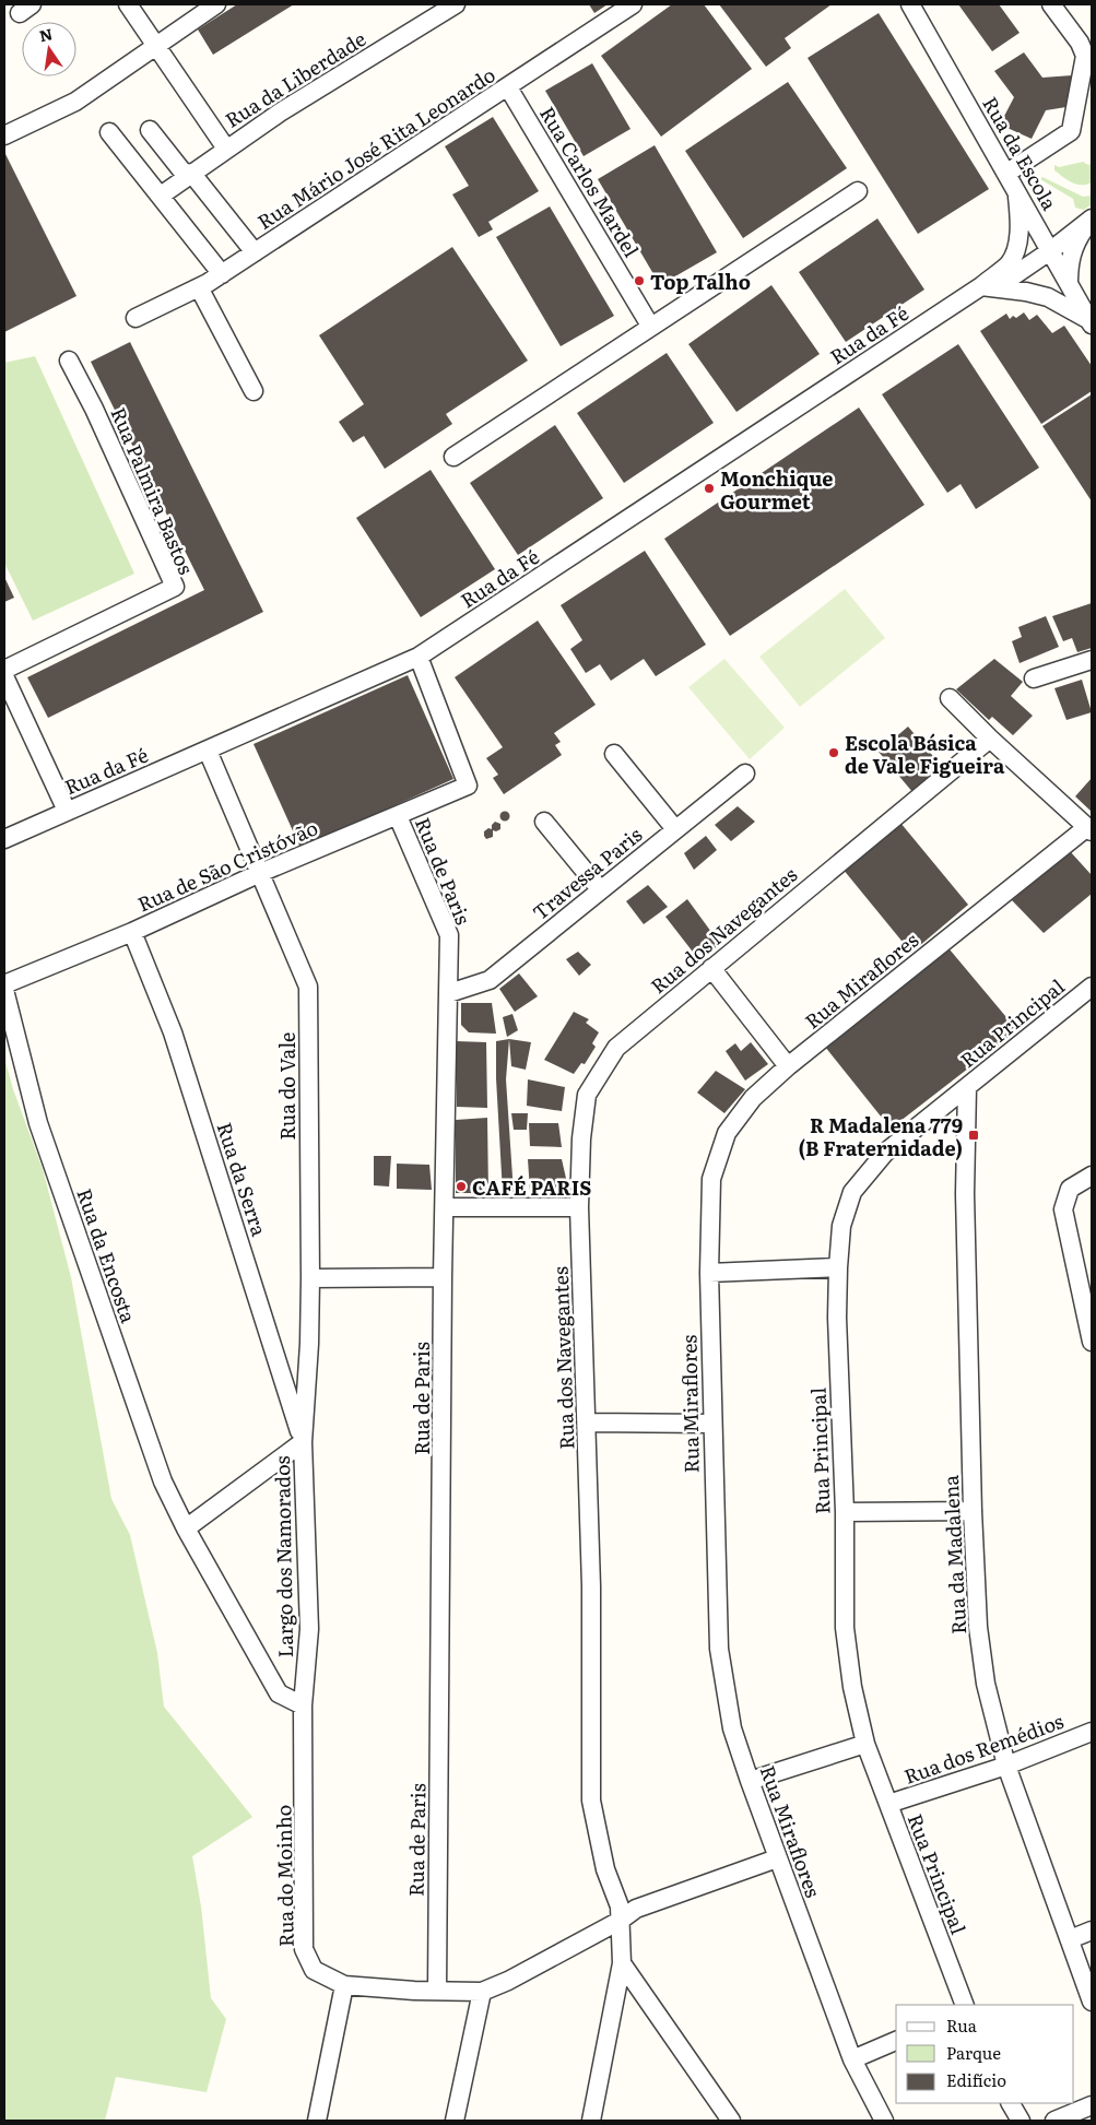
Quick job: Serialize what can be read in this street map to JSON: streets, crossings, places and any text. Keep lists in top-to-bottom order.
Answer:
{
  "streets": {
    "street": [
      "Rua da Liberdade",
      "Rua Mário José Rita Leonardo",
      "Rua da Escola",
      "Rua Carlos Mardel",
      "Rua da Fé",
      "Rua Palmira Bastos",
      "Rua de São Cristóvão",
      "Rua de Paris",
      "Travessa Paris",
      "Rua dos Navegantes",
      "Rua Miraflores",
      "Rua Principal",
      "Rua do Vale",
      "Rua da Serra",
      "Rua da Encosta",
      "Rua da Madalena",
      "Largo dos Namorados",
      "Rua dos Remédios",
      "Rua do Moinho"
    ]
  },
  "crossings": [
    ["Rua Mário José Rita Leonardo", "Rua Carlos Mardel"],
    ["Rua da Escola", "Rua da Fé"],
    ["Rua da Fé", "Rua de São Cristóvão"],
    ["Rua da Fé", "Rua do Vale"],
    ["Rua de São Cristóvão", "Rua de Paris"],
    ["Rua de São Cristóvão", "Rua do Vale"],
    ["Rua de São Cristóvão", "Rua da Serra"],
    ["Rua de Paris", "Travessa Paris"],
    ["Rua Principal", "Rua da Madalena"],
    ["Rua Principal", "Rua dos Remédios"],
    ["Rua do Vale", "Rua da Serra"],
    ["Rua do Vale", "Largo dos Namorados"],
    ["Rua da Serra", "Largo dos Namorados"],
    ["Rua da Encosta", "Largo dos Namorados"],
    ["Rua da Madalena", "Rua dos Remédios"],
    ["Largo dos Namorados", "Rua do Moinho"]
  ],
  "places": {
    "other": [
      "Top Talho",
      "Monchique Gourmet",
      "Escola Básica de Vale Figueira",
      "CAFÉ PARIS"
    ],
    "transit": ["R Madalena 779 (B Fraternidade)"]
  },
  "legend": ["Rua", "Parque", "Edifício"],
  "north": "top"
}
